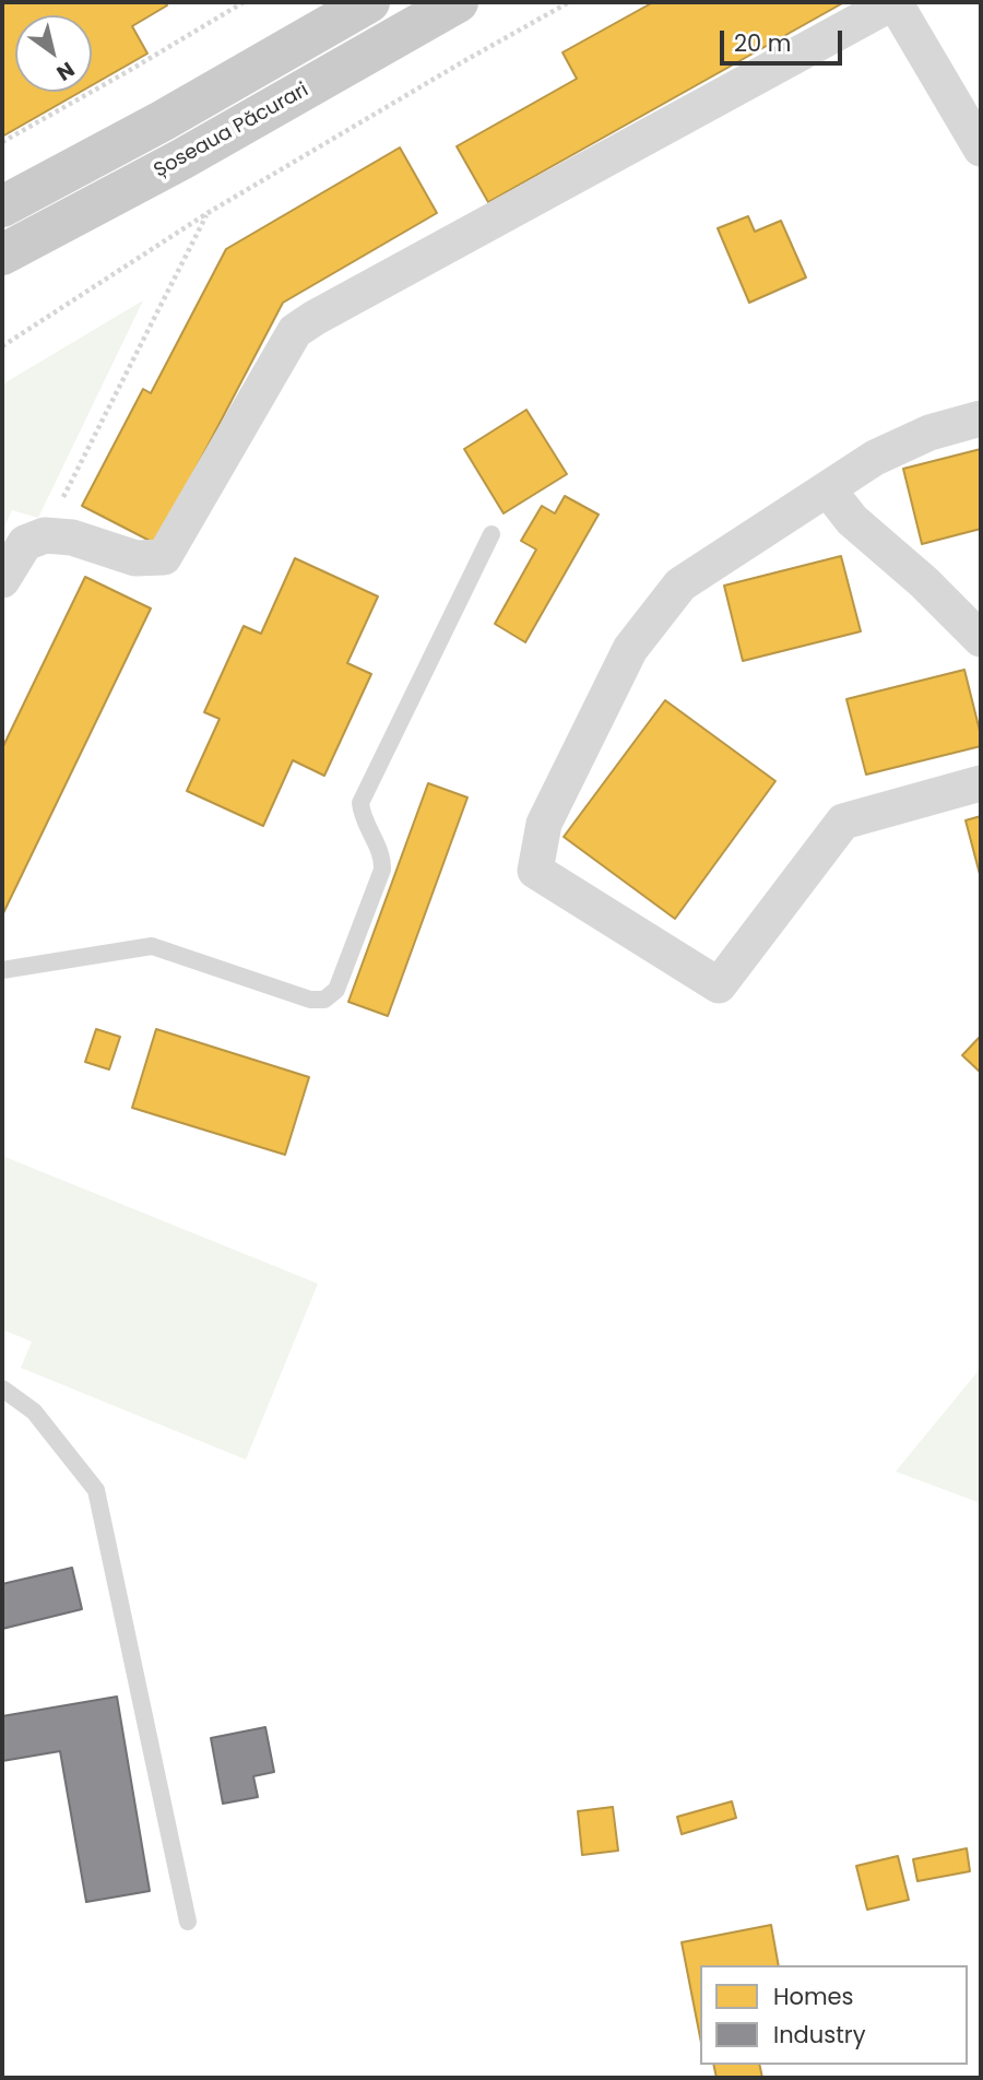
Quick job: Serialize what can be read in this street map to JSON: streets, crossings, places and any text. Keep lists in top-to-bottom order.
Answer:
{
  "streets": {
    "main road": ["Șoseaua Păcurari"]
  },
  "legend": ["Homes", "Industry"],
  "scale_bar": "20 m",
  "north": "bottom right"
}
